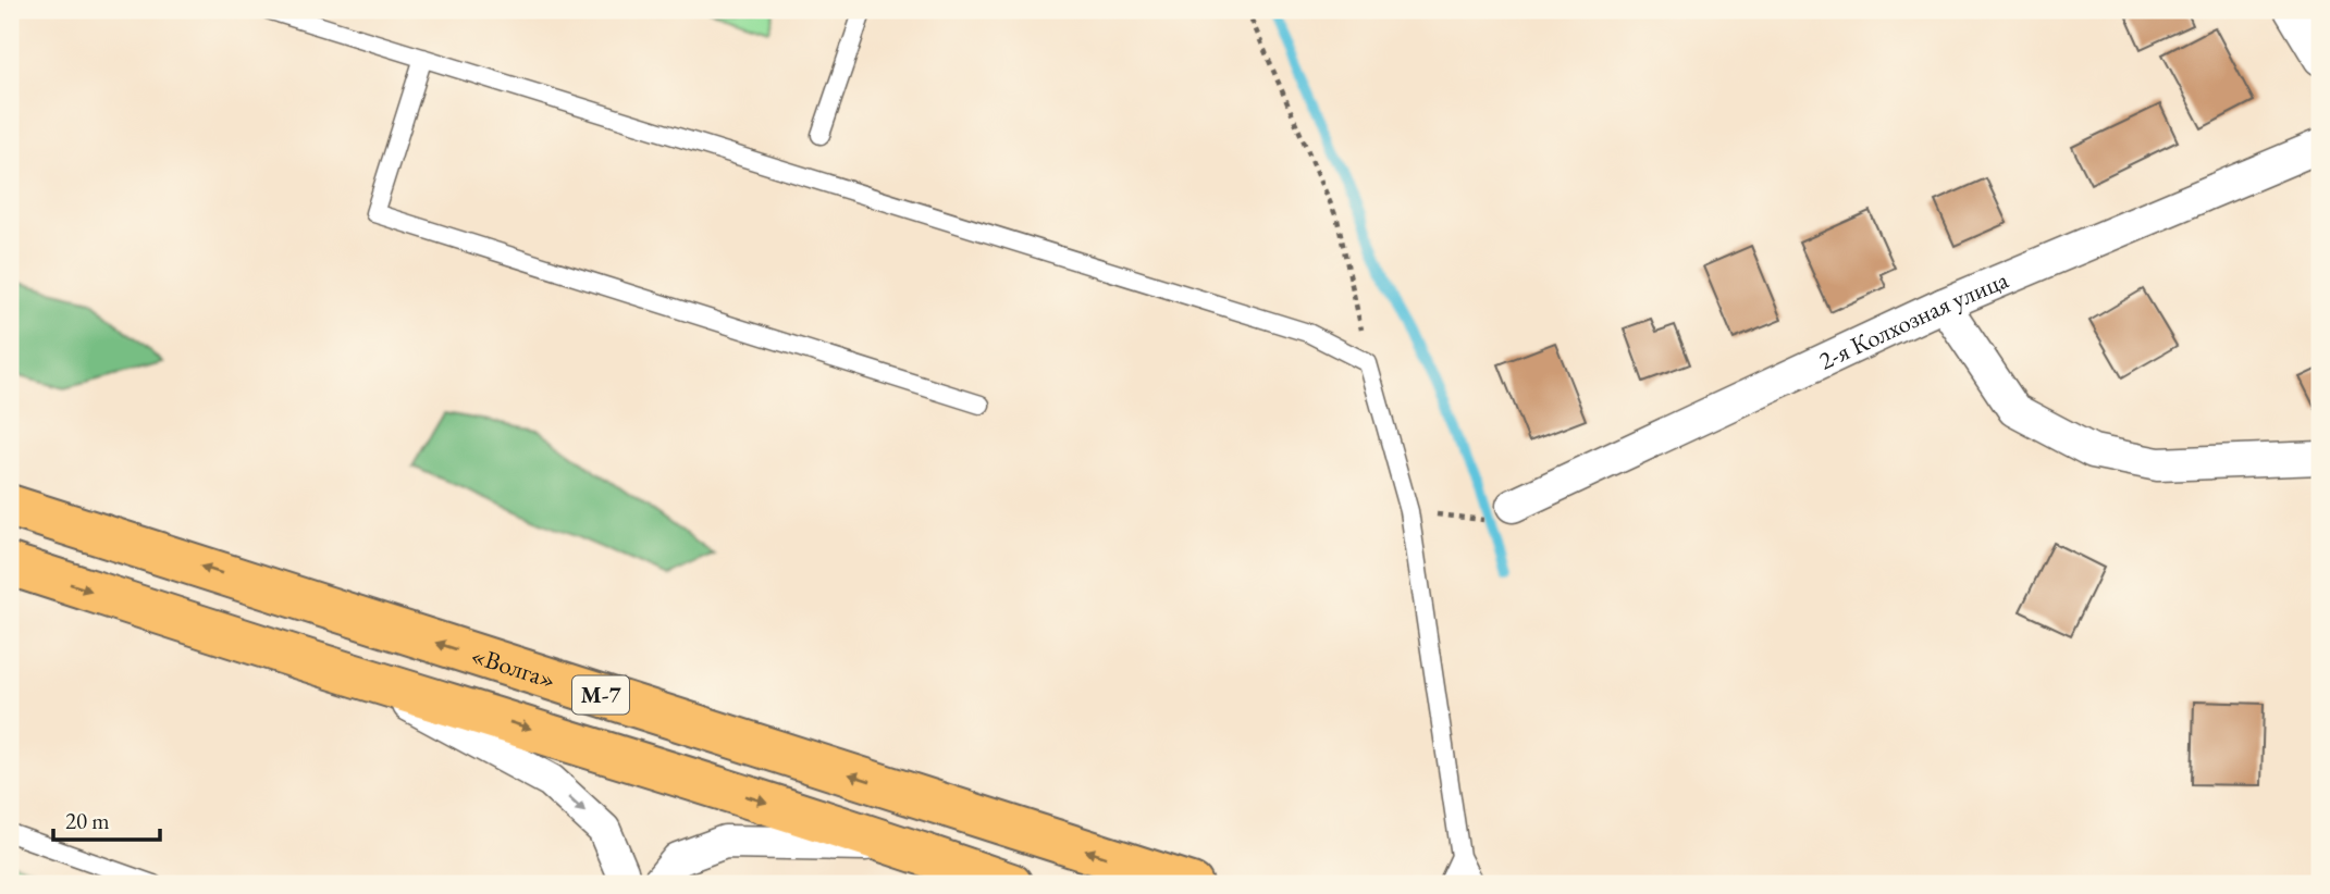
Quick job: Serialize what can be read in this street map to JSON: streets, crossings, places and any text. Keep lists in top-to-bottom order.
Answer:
{
  "streets": {
    "highway": ["«Волга»", "М-7"],
    "street": ["2-я Колхозная улица"]
  },
  "scale_bar": "20 m"
}
